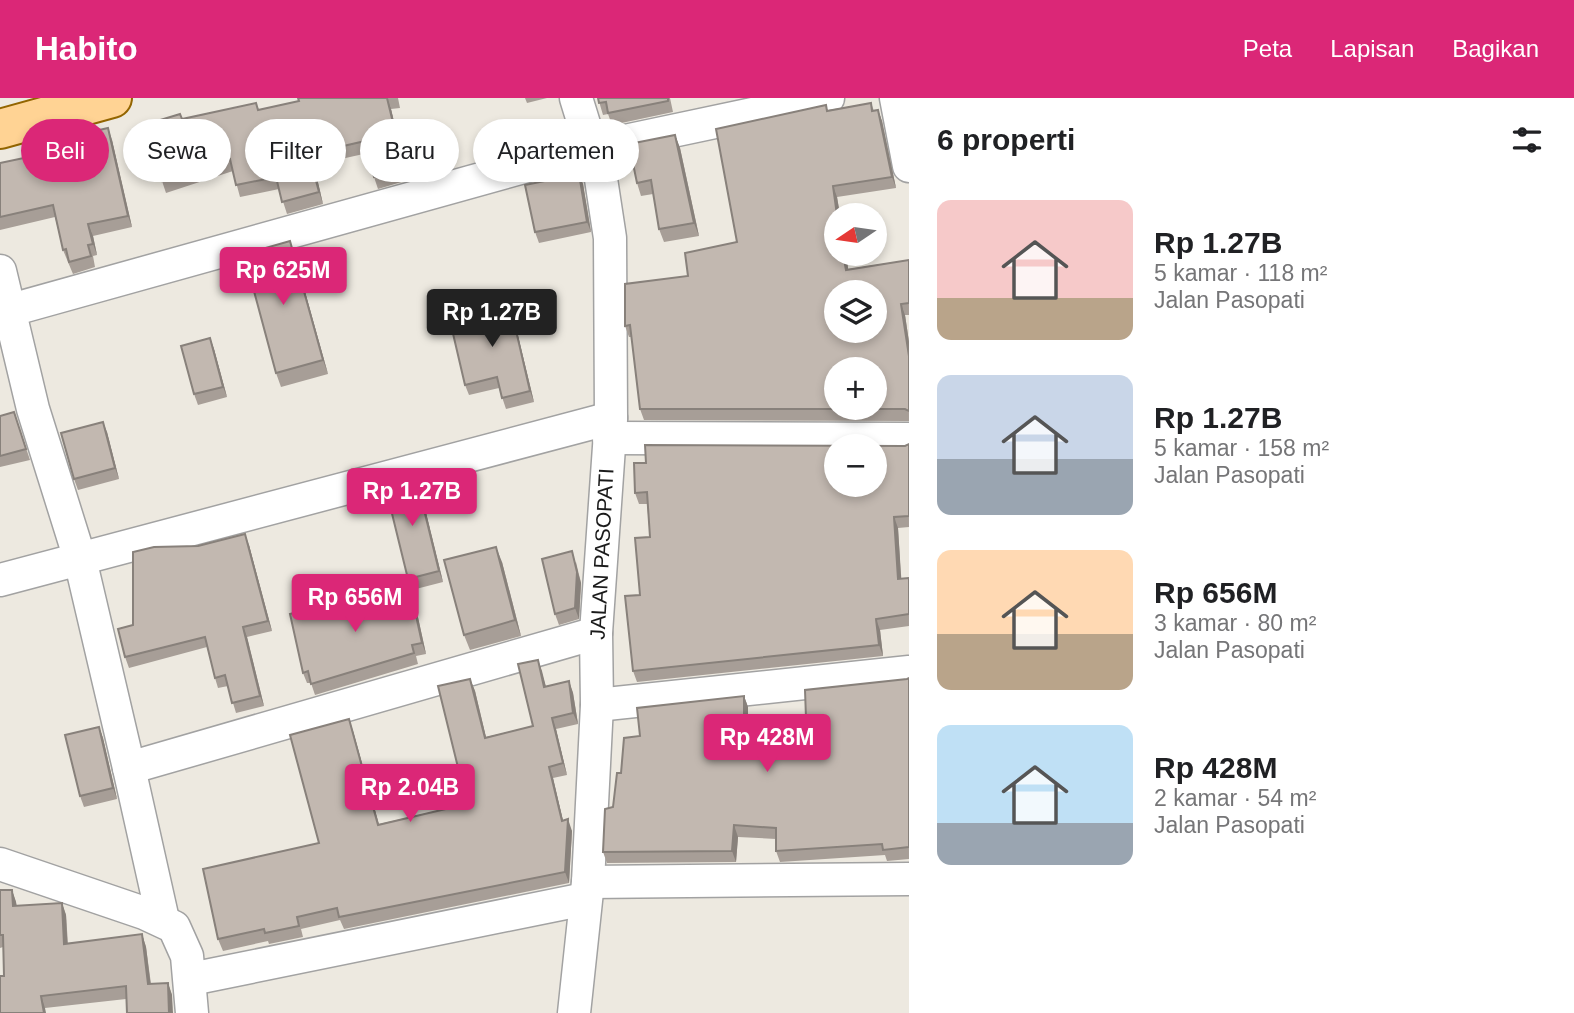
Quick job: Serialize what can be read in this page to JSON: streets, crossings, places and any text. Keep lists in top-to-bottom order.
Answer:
{
  "streets": {
    "street": ["JALAN PASOPATI"]
  },
  "north": "left",
  "page": {
    "header": "Habito",
    "nav": ["Peta", "Lapisan", "Bagikan"],
    "heading": "6 properti",
    "chip": [
      "Beli",
      "Sewa",
      "Filter",
      "Baru",
      "Apartemen"
    ],
    "list": [
      {
        "name": "Rp 1.27B",
        "note": "5 kamar · 118 m² · Jalan Pasopati"
      },
      {
        "name": "Rp 1.27B",
        "note": "5 kamar · 158 m² · Jalan Pasopati"
      },
      {
        "name": "Rp 656M",
        "note": "3 kamar · 80 m² · Jalan Pasopati"
      },
      {
        "name": "Rp 428M",
        "note": "2 kamar · 54 m² · Jalan Pasopati"
      }
    ],
    "map_buttons": ["+", "−"],
    "price": [
      "Rp 625M",
      "Rp 1.27B",
      "Rp 1.27B",
      "Rp 656M",
      "Rp 428M",
      "Rp 2.04B"
    ]
  }
}
